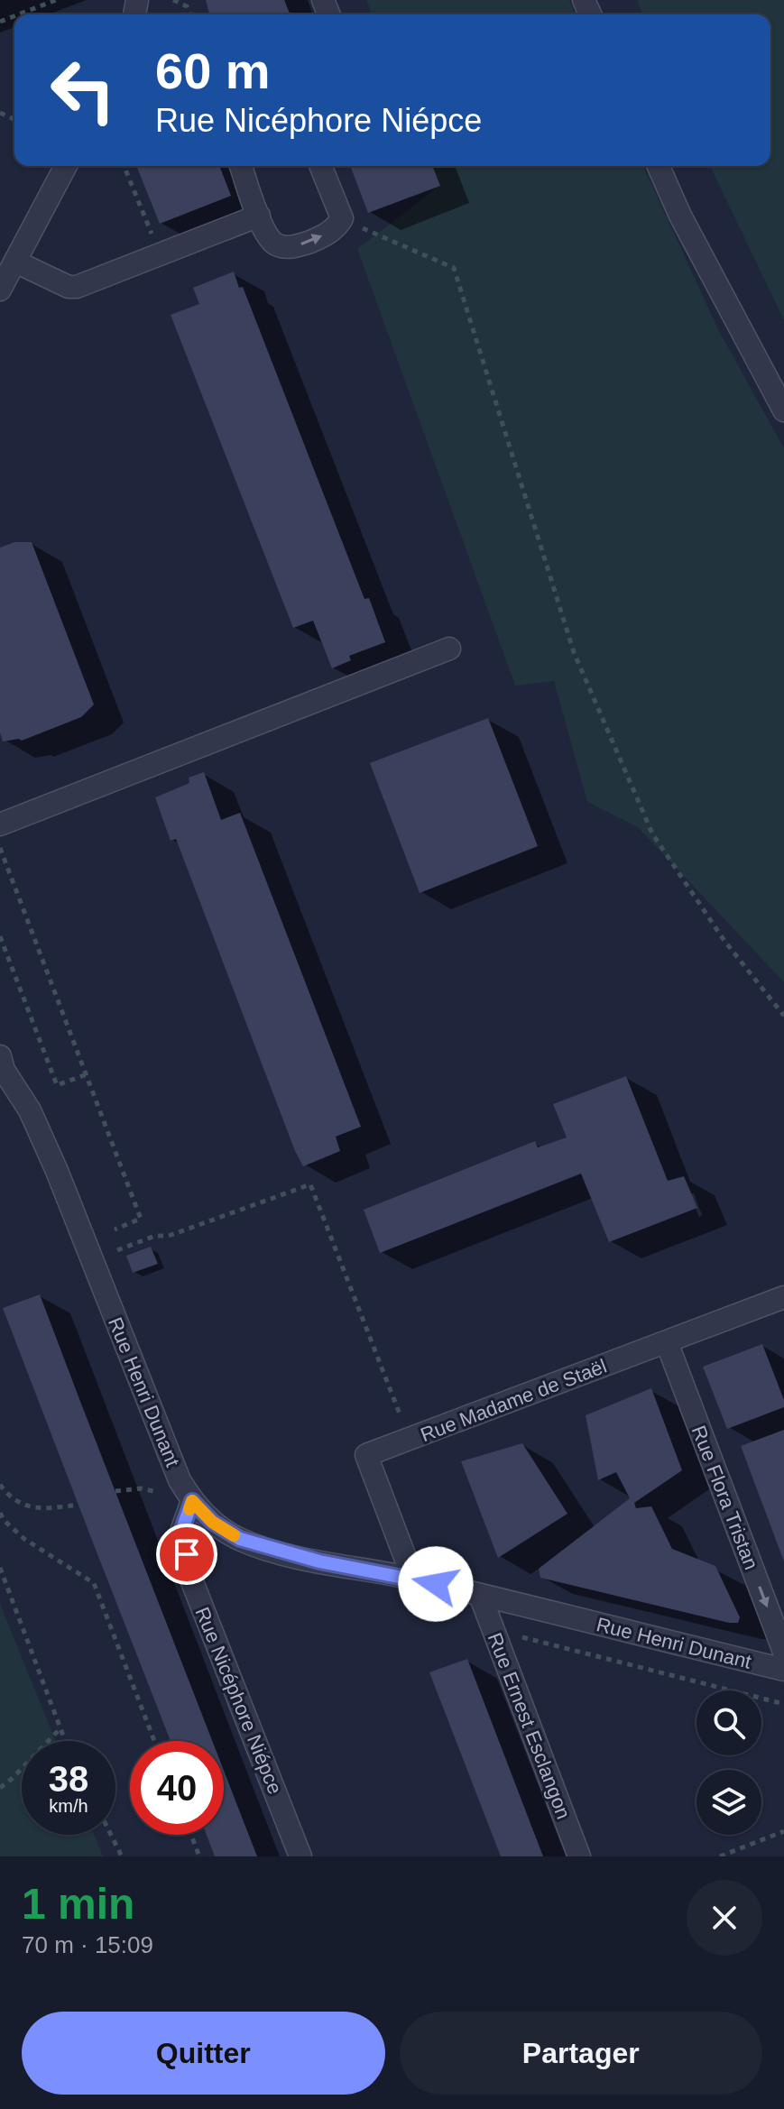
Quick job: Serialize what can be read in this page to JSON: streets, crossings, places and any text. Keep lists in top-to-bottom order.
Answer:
{
  "streets": {
    "street": [
      "Rue Henri Dunant",
      "Rue Madame de Staël",
      "Rue Flora Tristan",
      "Rue Nicéphore Niépce",
      "Rue Ernest Esclangon"
    ]
  },
  "crossings": [
    ["Rue Henri Dunant", "Rue Madame de Staël"],
    ["Rue Henri Dunant", "Rue Nicéphore Niépce"],
    ["Rue Henri Dunant", "Rue Ernest Esclangon"],
    ["Rue Madame de Staël", "Rue Flora Tristan"]
  ],
  "one_way": ["Rue Flora Tristan"],
  "page": {
    "turn": ["60 m", "Rue Nicéphore Niépce"],
    "speed": "38 km/h",
    "limit": "40",
    "heading": ["1 min", "70 m · 15:09"],
    "buttons": ["Quitter", "Partager"]
  }
}
